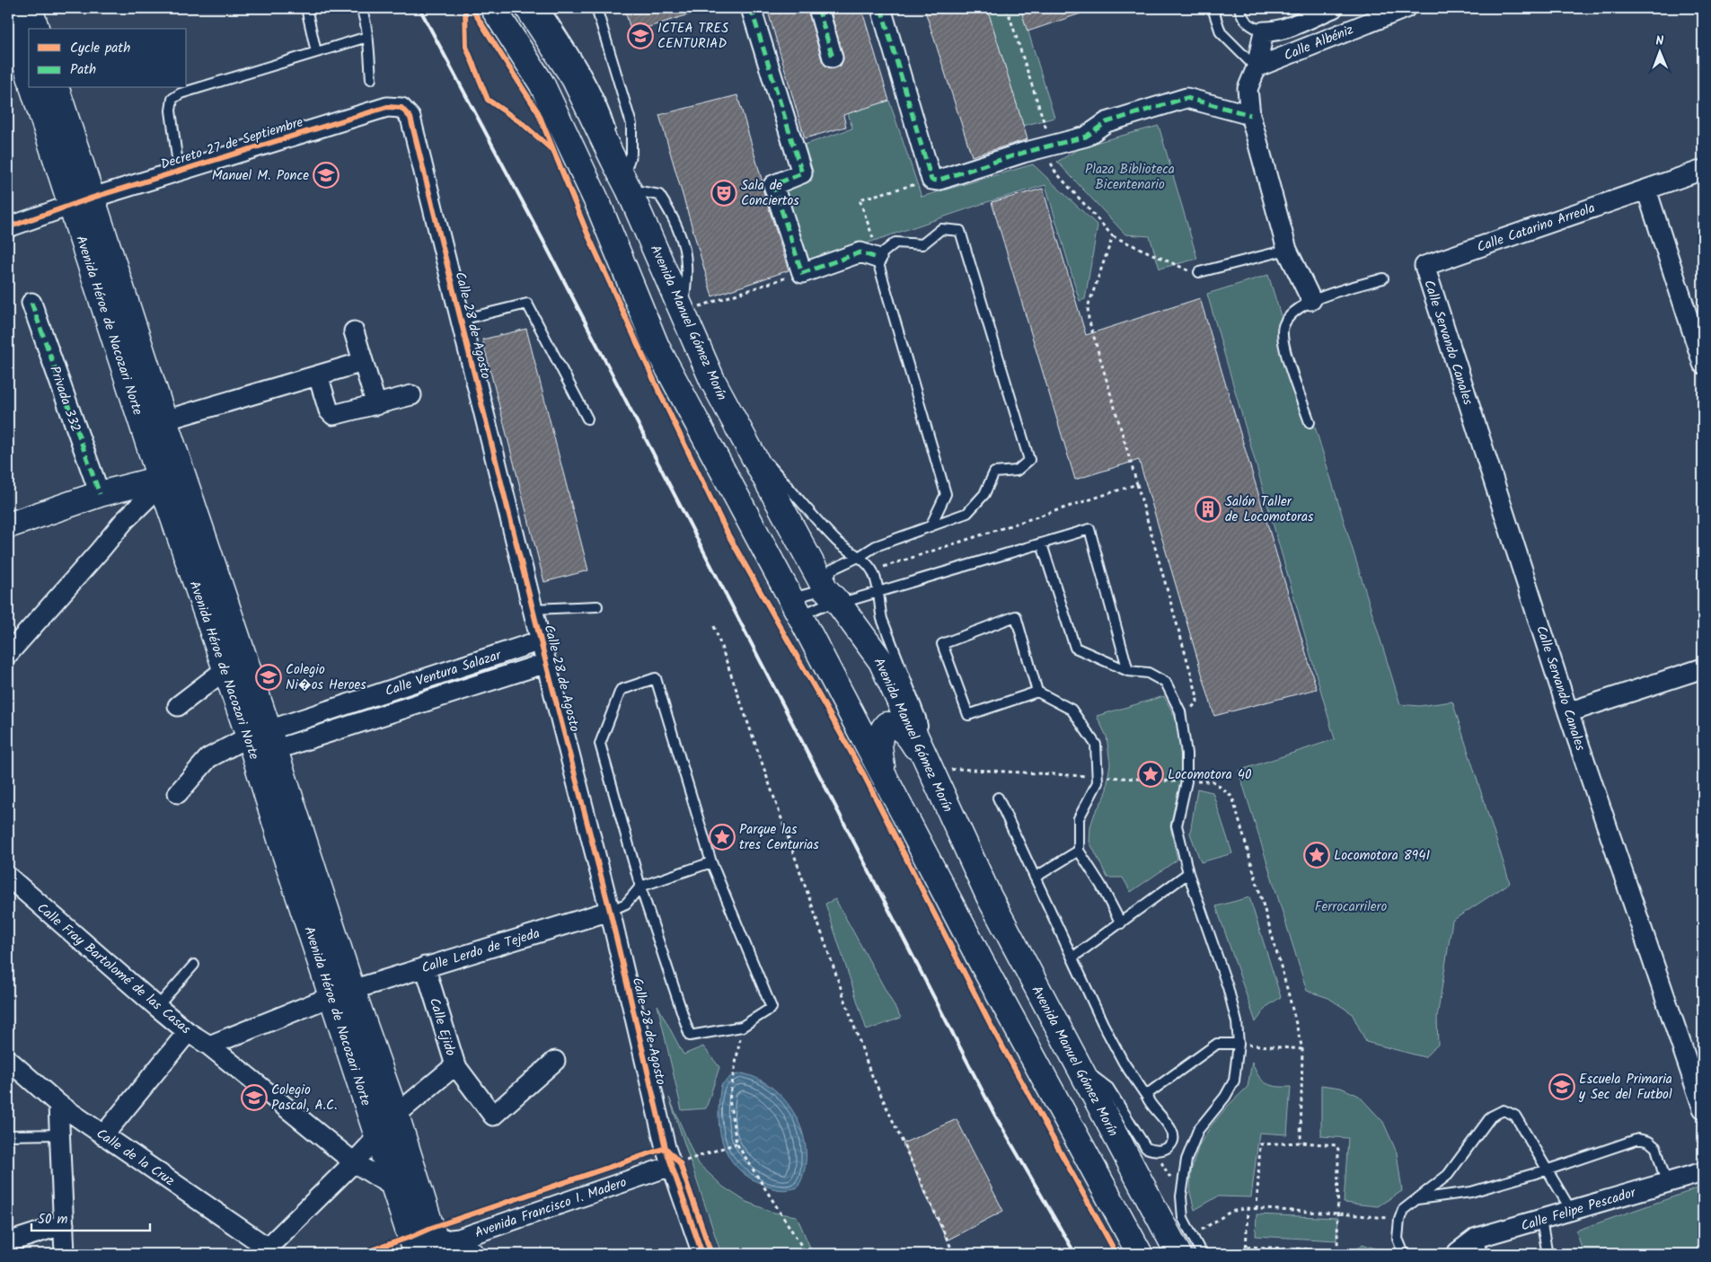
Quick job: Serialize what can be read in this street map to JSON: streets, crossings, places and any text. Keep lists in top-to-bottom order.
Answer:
{
  "streets": {
    "main road": ["Avenida Manuel Gómez Morín", "Avenida Héroe de Nacozari Norte"],
    "street": [
      "Calle Albéniz",
      "Decreto 27 de Septiembre",
      "Calle Catarino Arreola",
      "Calle 28 de Agosto",
      "Calle Servando Canales",
      "Privada 332",
      "Calle Ventura Salazar",
      "Calle Lerdo de Tejeda",
      "Calle Fray Bartolomé de las Casas",
      "Calle Ejido",
      "Calle de la Cruz",
      "Avenida Francisco I. Madero",
      "Calle Felipe Pescador"
    ]
  },
  "crossings": [
    ["Decreto 27 de Septiembre", "Avenida Héroe de Nacozari Norte"],
    ["Decreto 27 de Septiembre", "Calle 28 de Agosto"],
    ["Calle Catarino Arreola", "Calle Servando Canales"],
    ["Avenida Héroe de Nacozari Norte", "Calle Ventura Salazar"],
    ["Avenida Héroe de Nacozari Norte", "Calle Lerdo de Tejeda"],
    ["Avenida Héroe de Nacozari Norte", "Calle Fray Bartolomé de las Casas"],
    ["Avenida Héroe de Nacozari Norte", "Calle Ejido"],
    ["Avenida Héroe de Nacozari Norte", "Avenida Francisco I. Madero"],
    ["Calle 28 de Agosto", "Calle Ventura Salazar"],
    ["Calle 28 de Agosto", "Calle Lerdo de Tejeda"],
    ["Calle 28 de Agosto", "Avenida Francisco I. Madero"],
    ["Calle Lerdo de Tejeda", "Calle Fray Bartolomé de las Casas"],
    ["Calle Lerdo de Tejeda", "Calle Ejido"]
  ],
  "parks": ["Plaza Biblioteca Bicentenario", "Ferrocarrilero"],
  "places": {
    "school or university": [
      "ICTEA TRES CENTURIAD",
      "Manuel M. Ponce",
      "Colegio Ni�os Heroes",
      "Escuela Primaria y Sec del Futbol",
      "Colegio Pascal, A.C."
    ],
    "theatre": ["Sala de Conciertos"],
    "building": ["Salón Taller de Locomotoras"],
    "place": ["Locomotora 40", "Parque las tres Centurias", "Locomotora 8941"]
  },
  "legend": ["Cycle path", "Path"],
  "scale_bar": "50 m",
  "north": "top"
}
